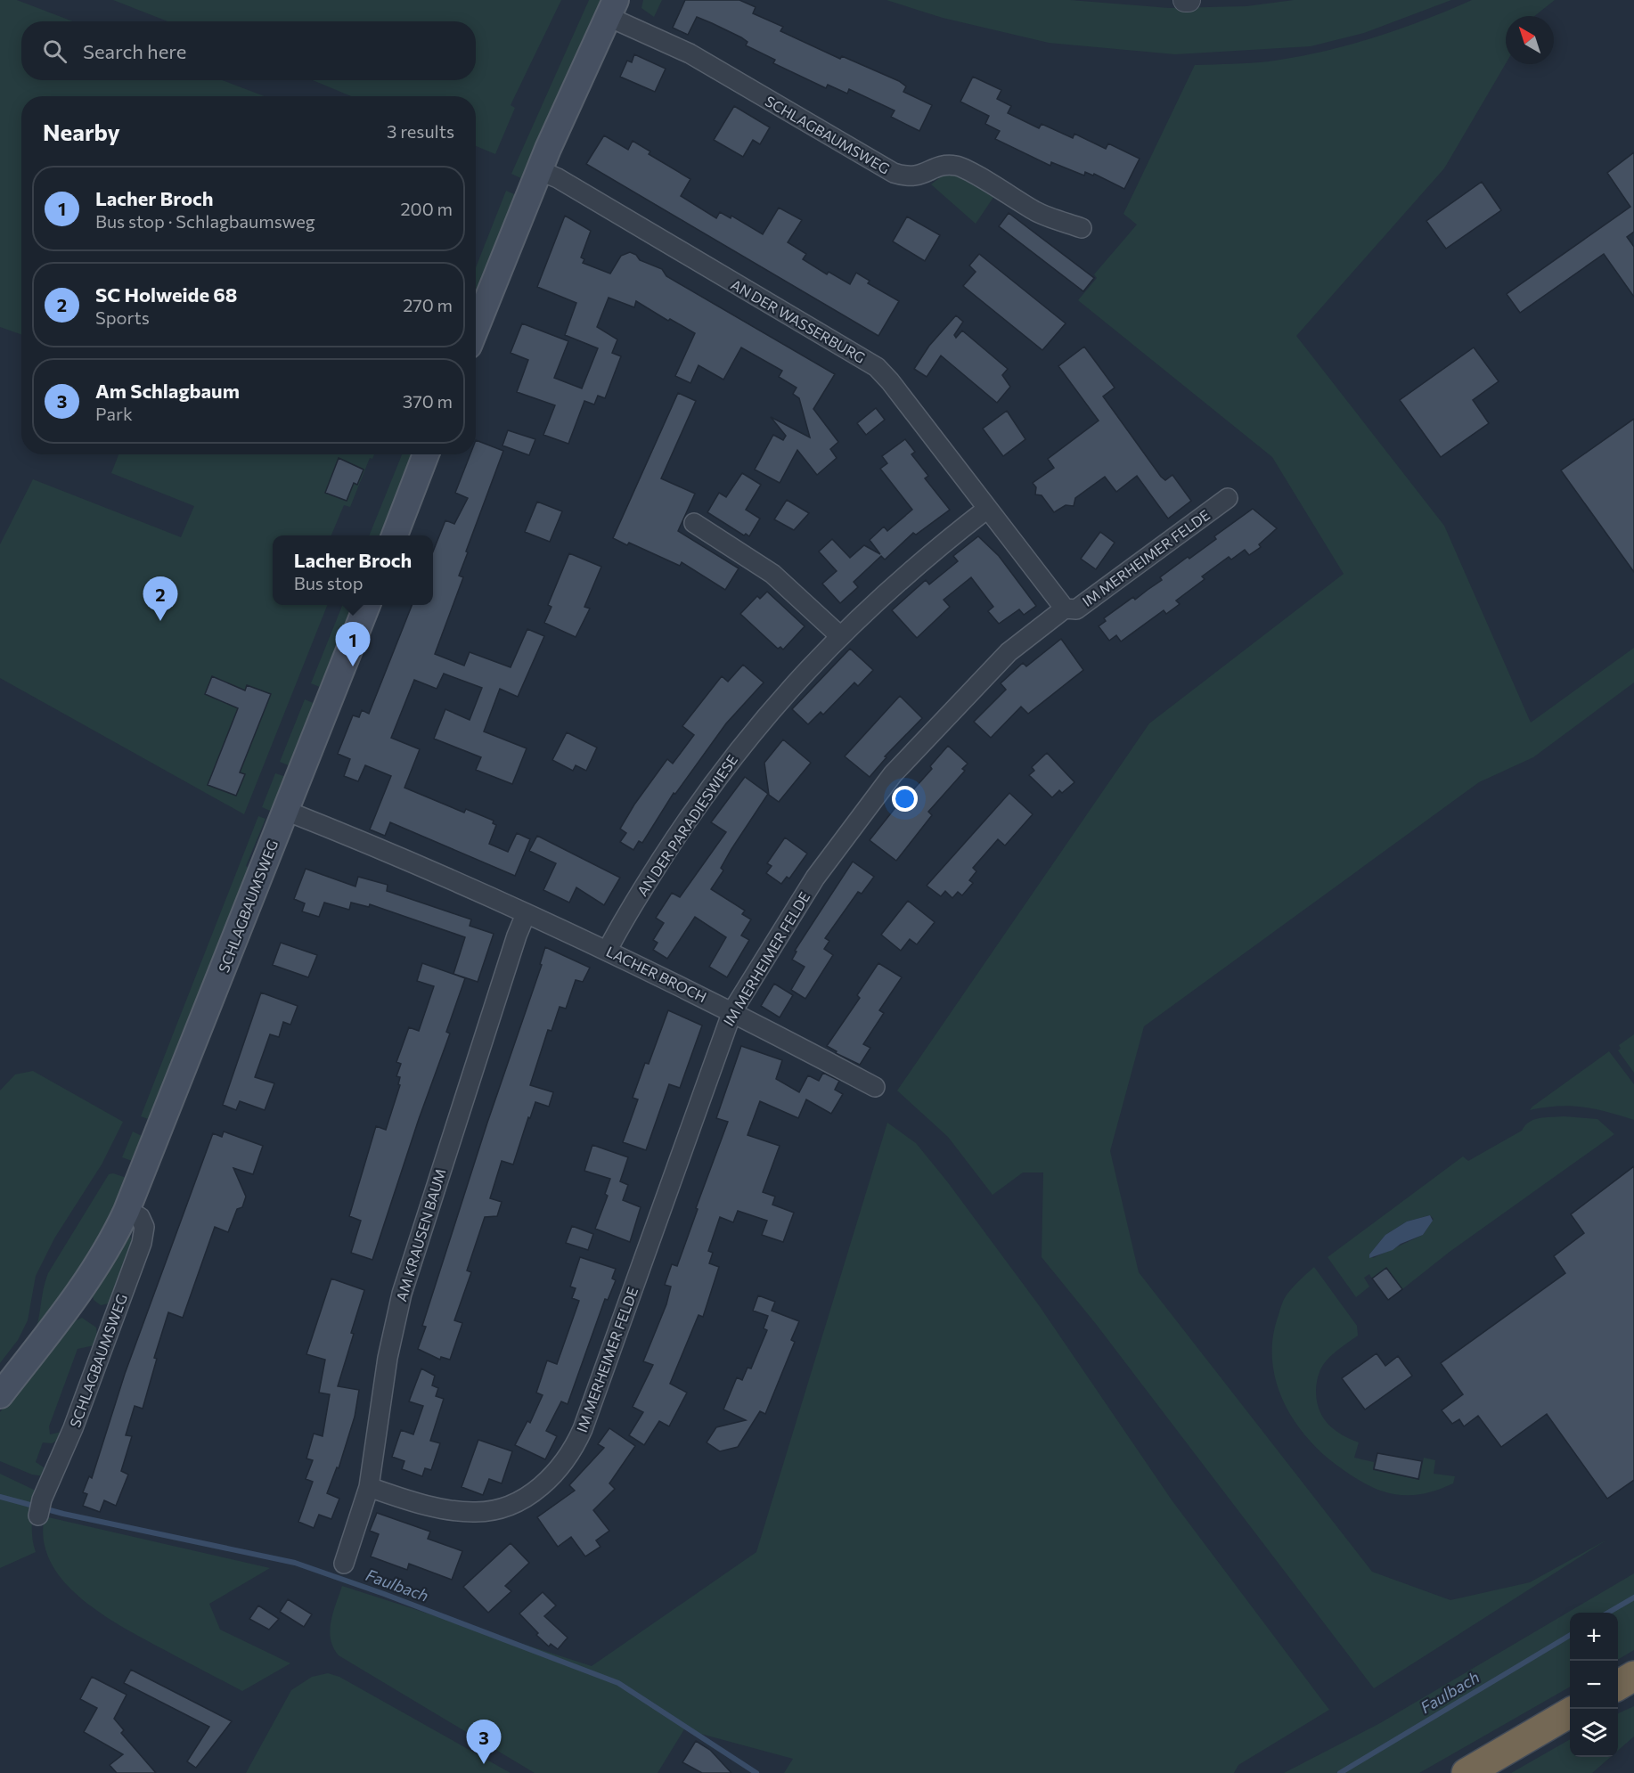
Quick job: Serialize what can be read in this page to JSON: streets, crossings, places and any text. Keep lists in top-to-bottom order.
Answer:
{
  "streets": {
    "main road": ["SCHLAGBAUMSWEG"],
    "street": [
      "AN DER WASSERBURG",
      "IM MERHEIMER FELDE",
      "AN DER PARADIESWIESE",
      "LACHER BROCH",
      "AM KRAUSEN BAUM"
    ]
  },
  "crossings": [
    ["SCHLAGBAUMSWEG", "AN DER WASSERBURG"],
    ["SCHLAGBAUMSWEG", "LACHER BROCH"],
    ["AN DER WASSERBURG", "IM MERHEIMER FELDE"],
    ["AN DER WASSERBURG", "AN DER PARADIESWIESE"],
    ["IM MERHEIMER FELDE", "LACHER BROCH"],
    ["IM MERHEIMER FELDE", "AM KRAUSEN BAUM"],
    ["AN DER PARADIESWIESE", "LACHER BROCH"],
    ["LACHER BROCH", "AM KRAUSEN BAUM"]
  ],
  "water": ["Faulbach"],
  "north": "top left",
  "page": {
    "search": "Search here",
    "heading": ["Nearby", "3 results"],
    "list": [
      {
        "mark": "1",
        "name": "Lacher Broch",
        "note": "Bus stop · Schlagbaumsweg",
        "value": "200 m"
      },
      {
        "mark": "2",
        "name": "SC Holweide 68",
        "note": "Sports",
        "value": "270 m"
      },
      {
        "mark": "3",
        "name": "Am Schlagbaum",
        "note": "Park",
        "value": "370 m"
      }
    ],
    "popup": ["Lacher Broch", "Bus stop"],
    "pins": ["2", "1", "3"],
    "map_buttons": ["+", "−"]
  }
}
